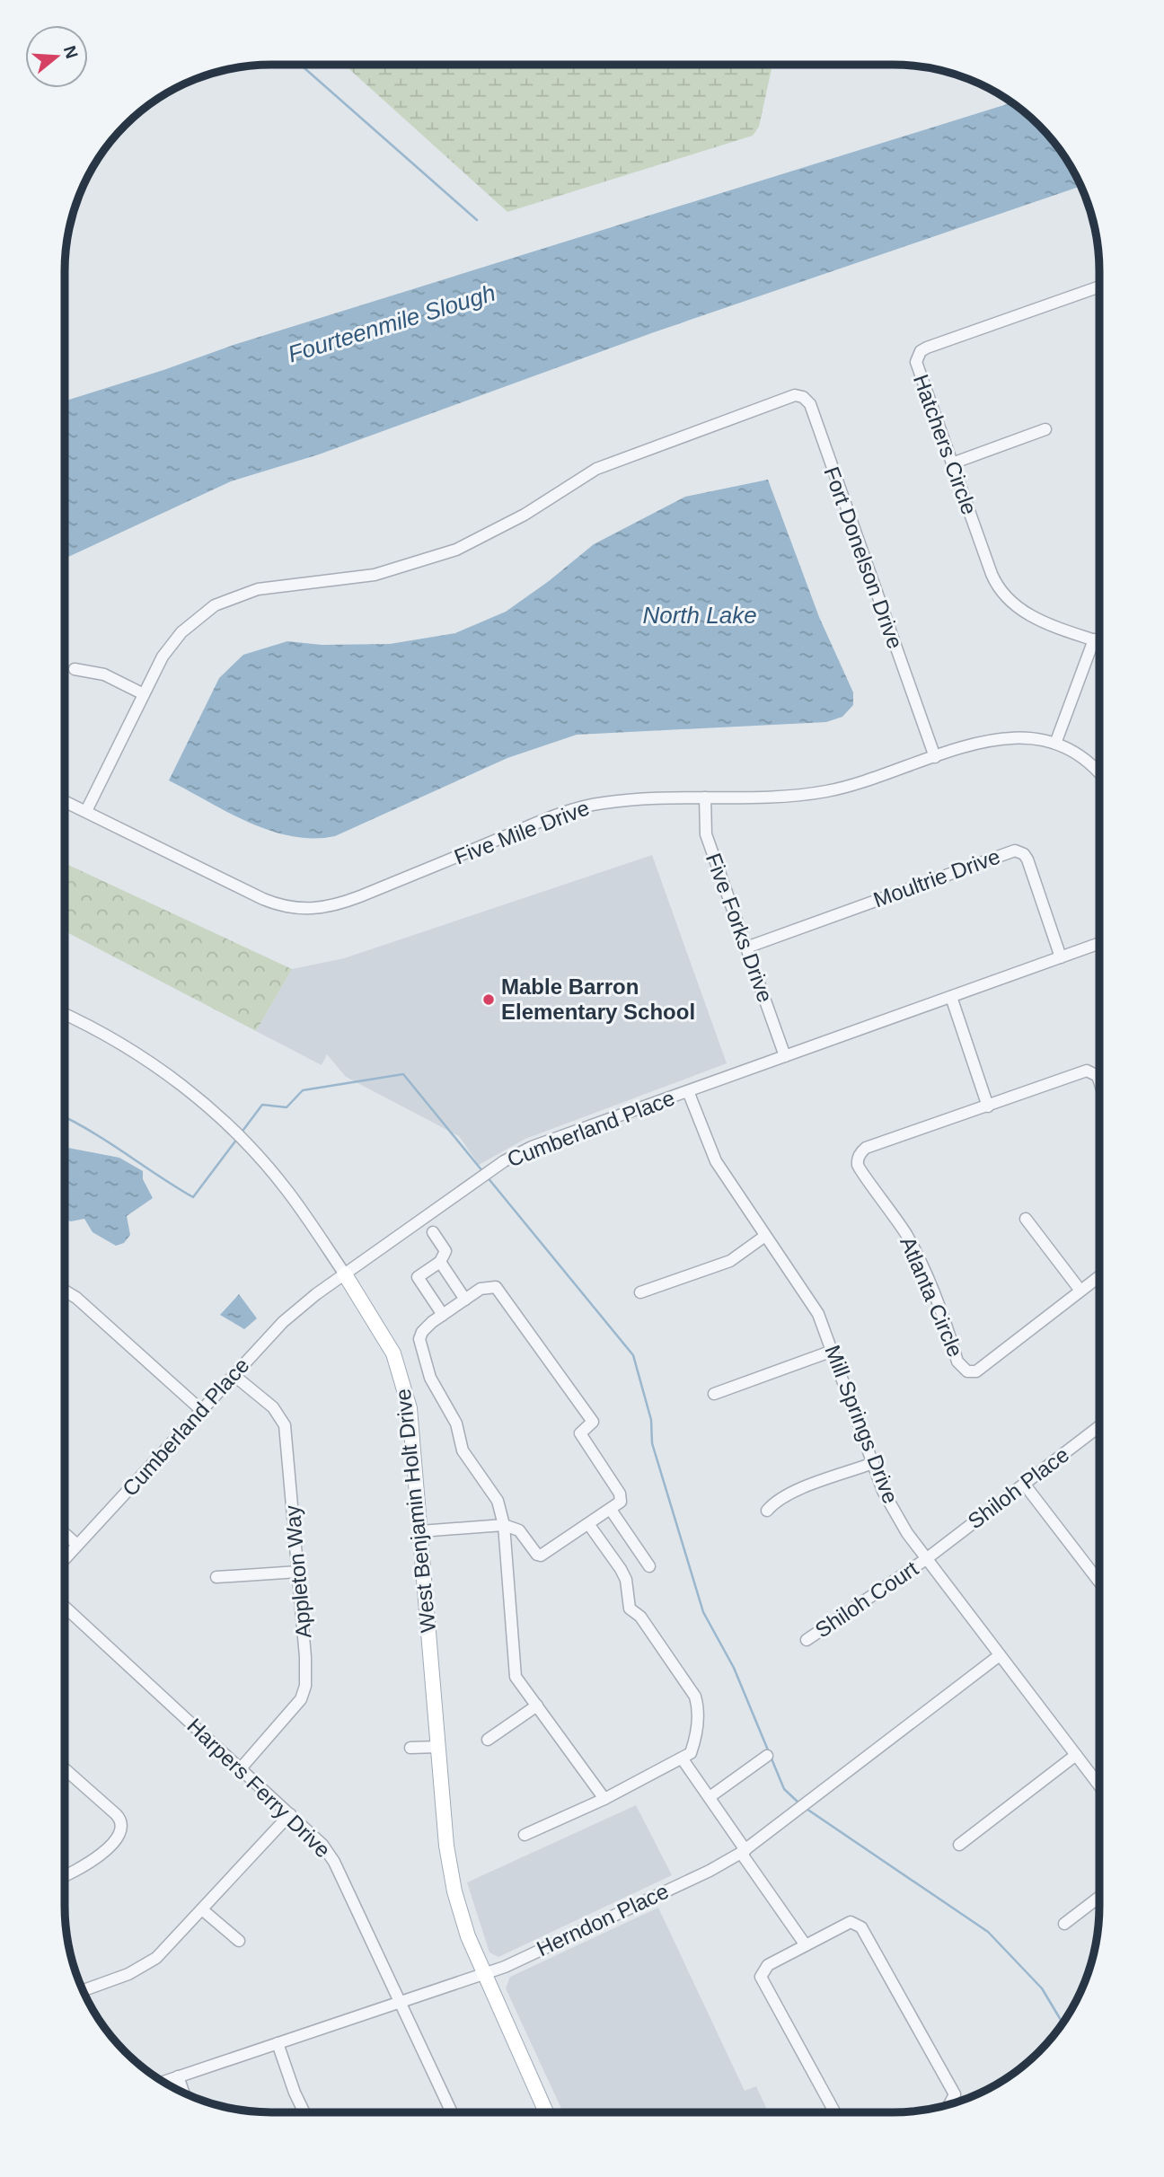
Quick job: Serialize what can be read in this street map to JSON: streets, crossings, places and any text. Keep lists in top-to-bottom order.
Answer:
{
  "streets": {
    "main road": ["West Benjamin Holt Drive"],
    "street": [
      "Hatchers Circle",
      "Fort Donelson Drive",
      "Five Mile Drive",
      "Moultrie Drive",
      "Five Forks Drive",
      "Cumberland Place",
      "Atlanta Circle",
      "Mill Springs Drive",
      "Shiloh Place",
      "Appleton Way",
      "Shiloh Court",
      "Harpers Ferry Drive",
      "Herndon Place"
    ]
  },
  "crossings": [
    ["Fort Donelson Drive", "Five Mile Drive"],
    ["Five Mile Drive", "Five Forks Drive"],
    ["Moultrie Drive", "Five Forks Drive"],
    ["Moultrie Drive", "Cumberland Place"],
    ["Five Forks Drive", "Cumberland Place"],
    ["Cumberland Place", "Mill Springs Drive"],
    ["Cumberland Place", "West Benjamin Holt Drive"],
    ["Cumberland Place", "Appleton Way"],
    ["Mill Springs Drive", "Shiloh Place"],
    ["Mill Springs Drive", "Shiloh Court"],
    ["Mill Springs Drive", "Herndon Place"],
    ["Shiloh Place", "Shiloh Court"],
    ["West Benjamin Holt Drive", "Herndon Place"],
    ["Appleton Way", "Harpers Ferry Drive"],
    ["Harpers Ferry Drive", "Herndon Place"]
  ],
  "water": ["Fourteenmile Slough", "North Lake"],
  "places": ["Mable Barron Elementary School"],
  "north": "right"
}
